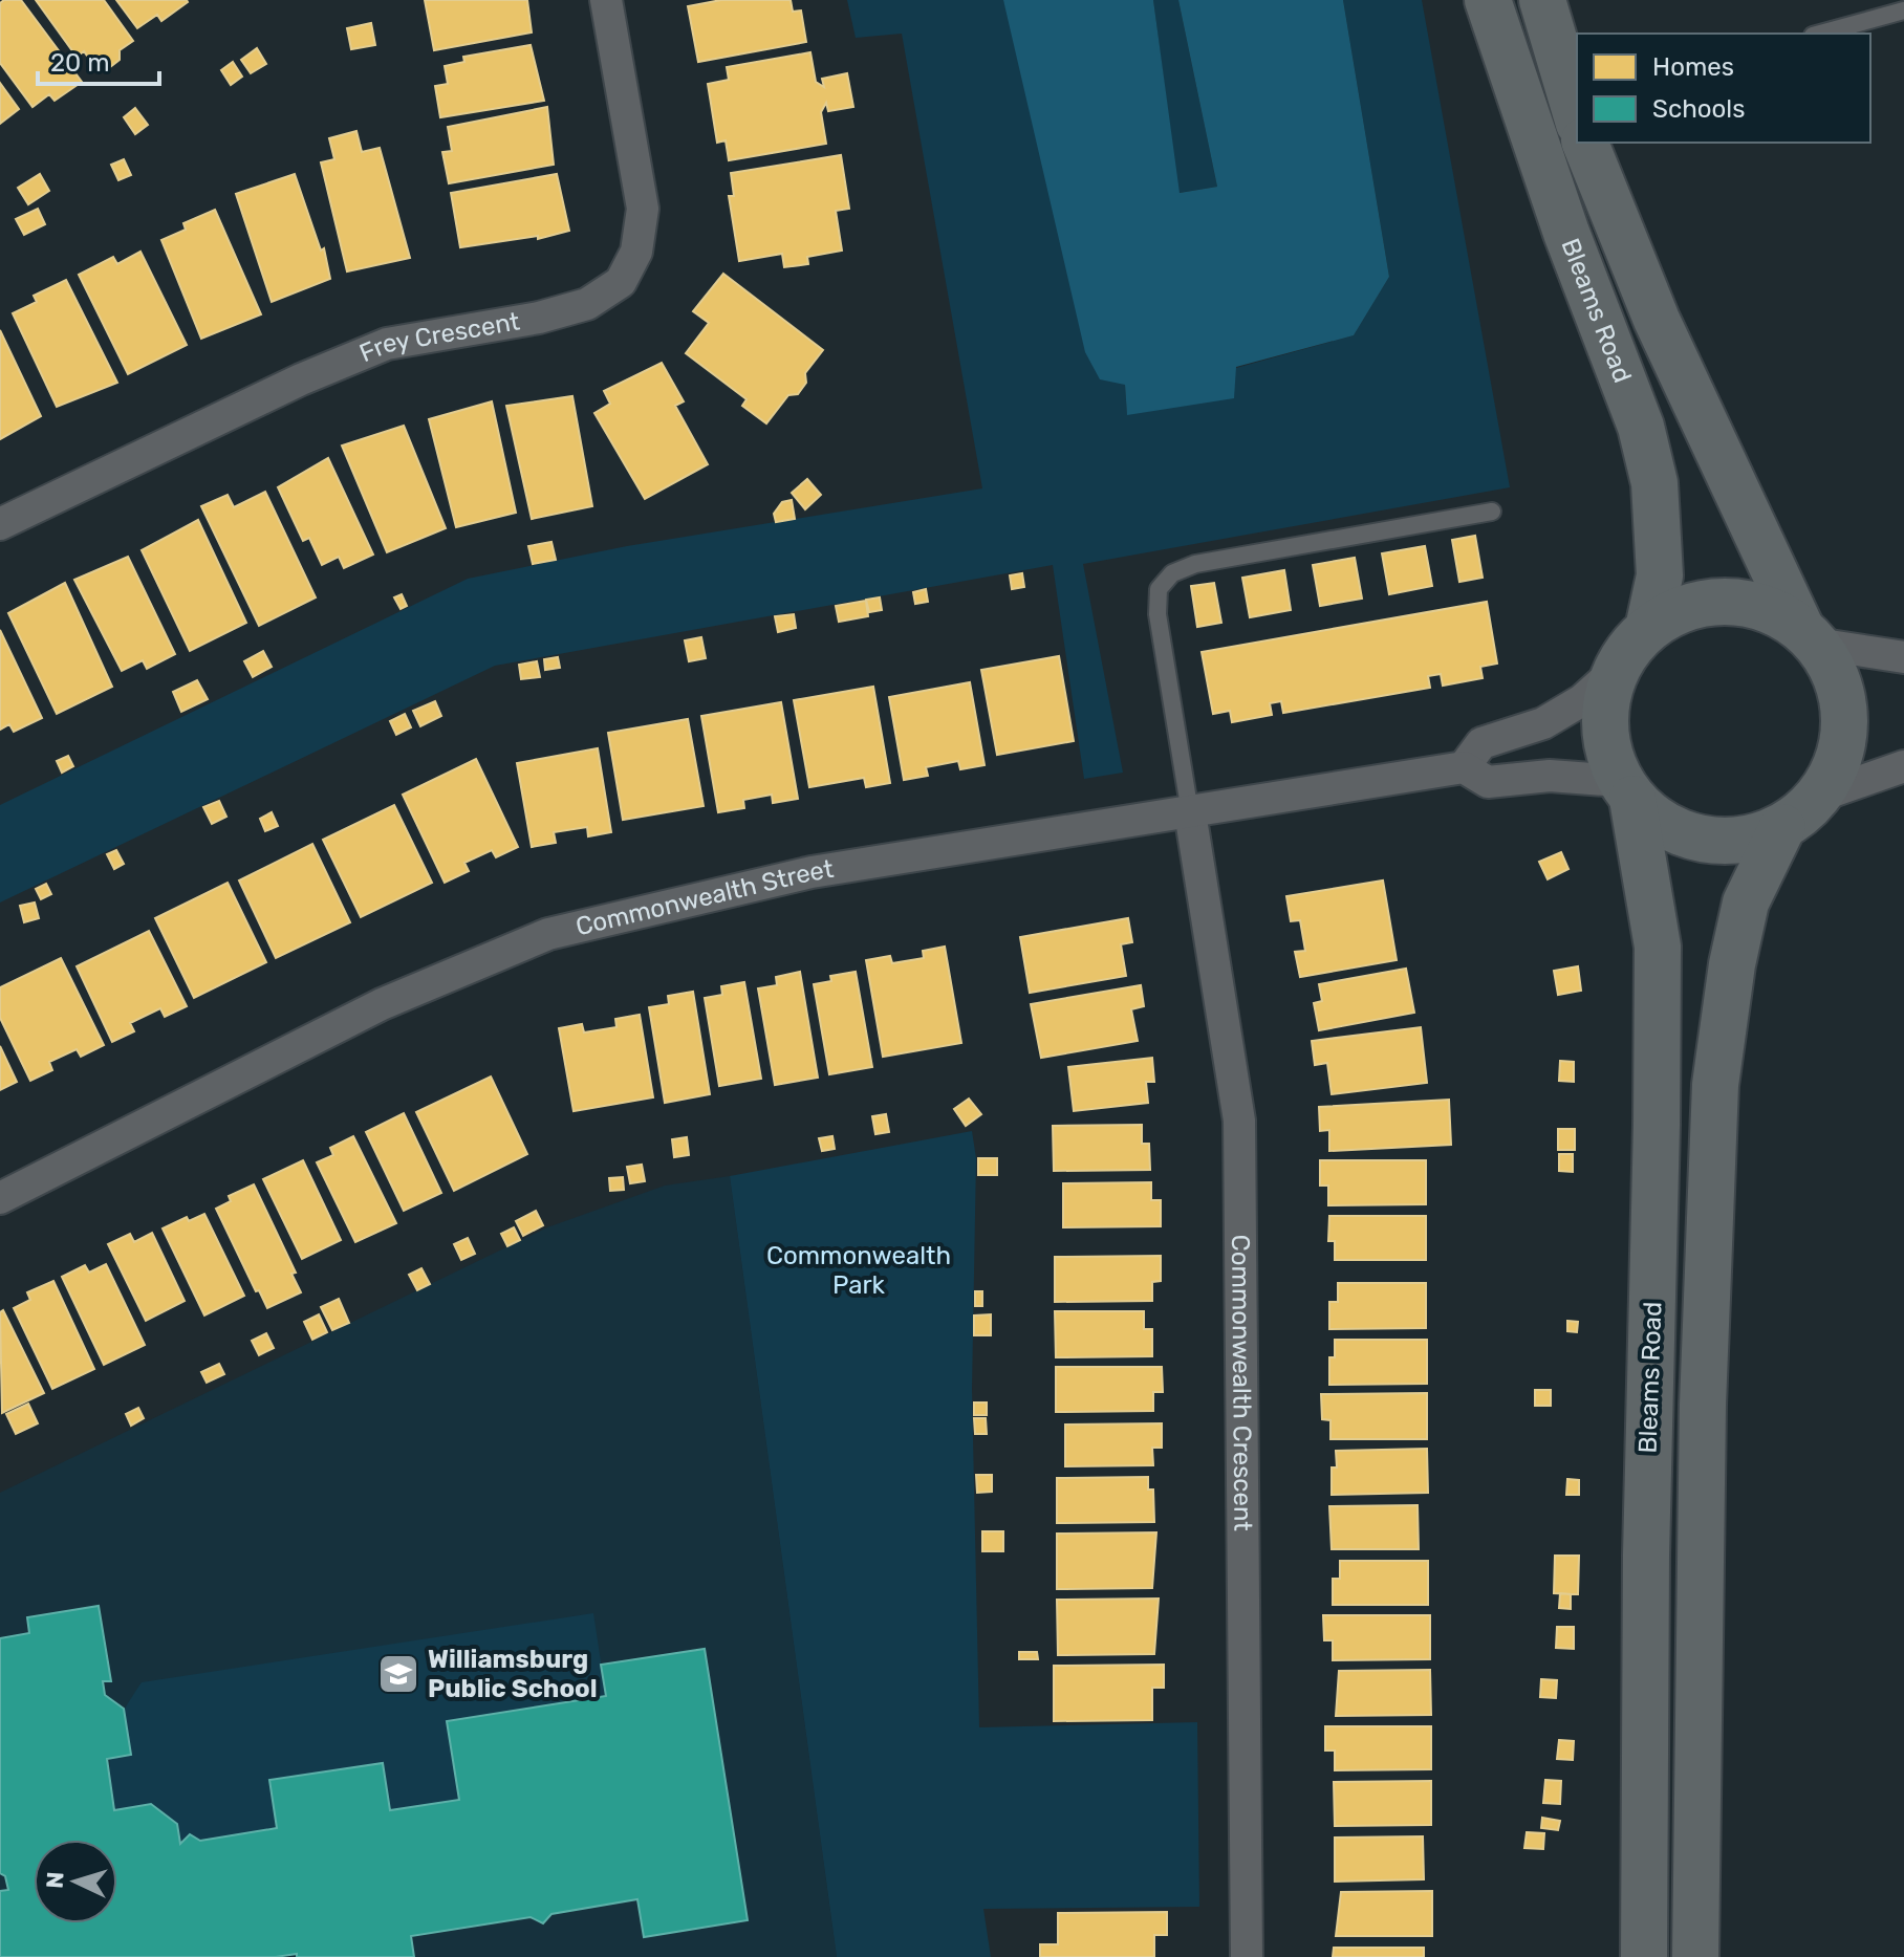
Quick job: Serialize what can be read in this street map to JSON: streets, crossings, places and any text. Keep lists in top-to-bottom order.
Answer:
{
  "streets": {
    "main road": ["Bleams Road"],
    "street": ["Frey Crescent", "Commonwealth Street", "Commonwealth Crescent"]
  },
  "crossings": [
    ["Bleams Road", "Commonwealth Street"],
    ["Commonwealth Street", "Commonwealth Crescent"]
  ],
  "parks": ["Commonwealth Park"],
  "places": {
    "school or university": ["Williamsburg Public School"]
  },
  "legend": ["Homes", "Schools"],
  "scale_bar": "20 m",
  "north": "left"
}
